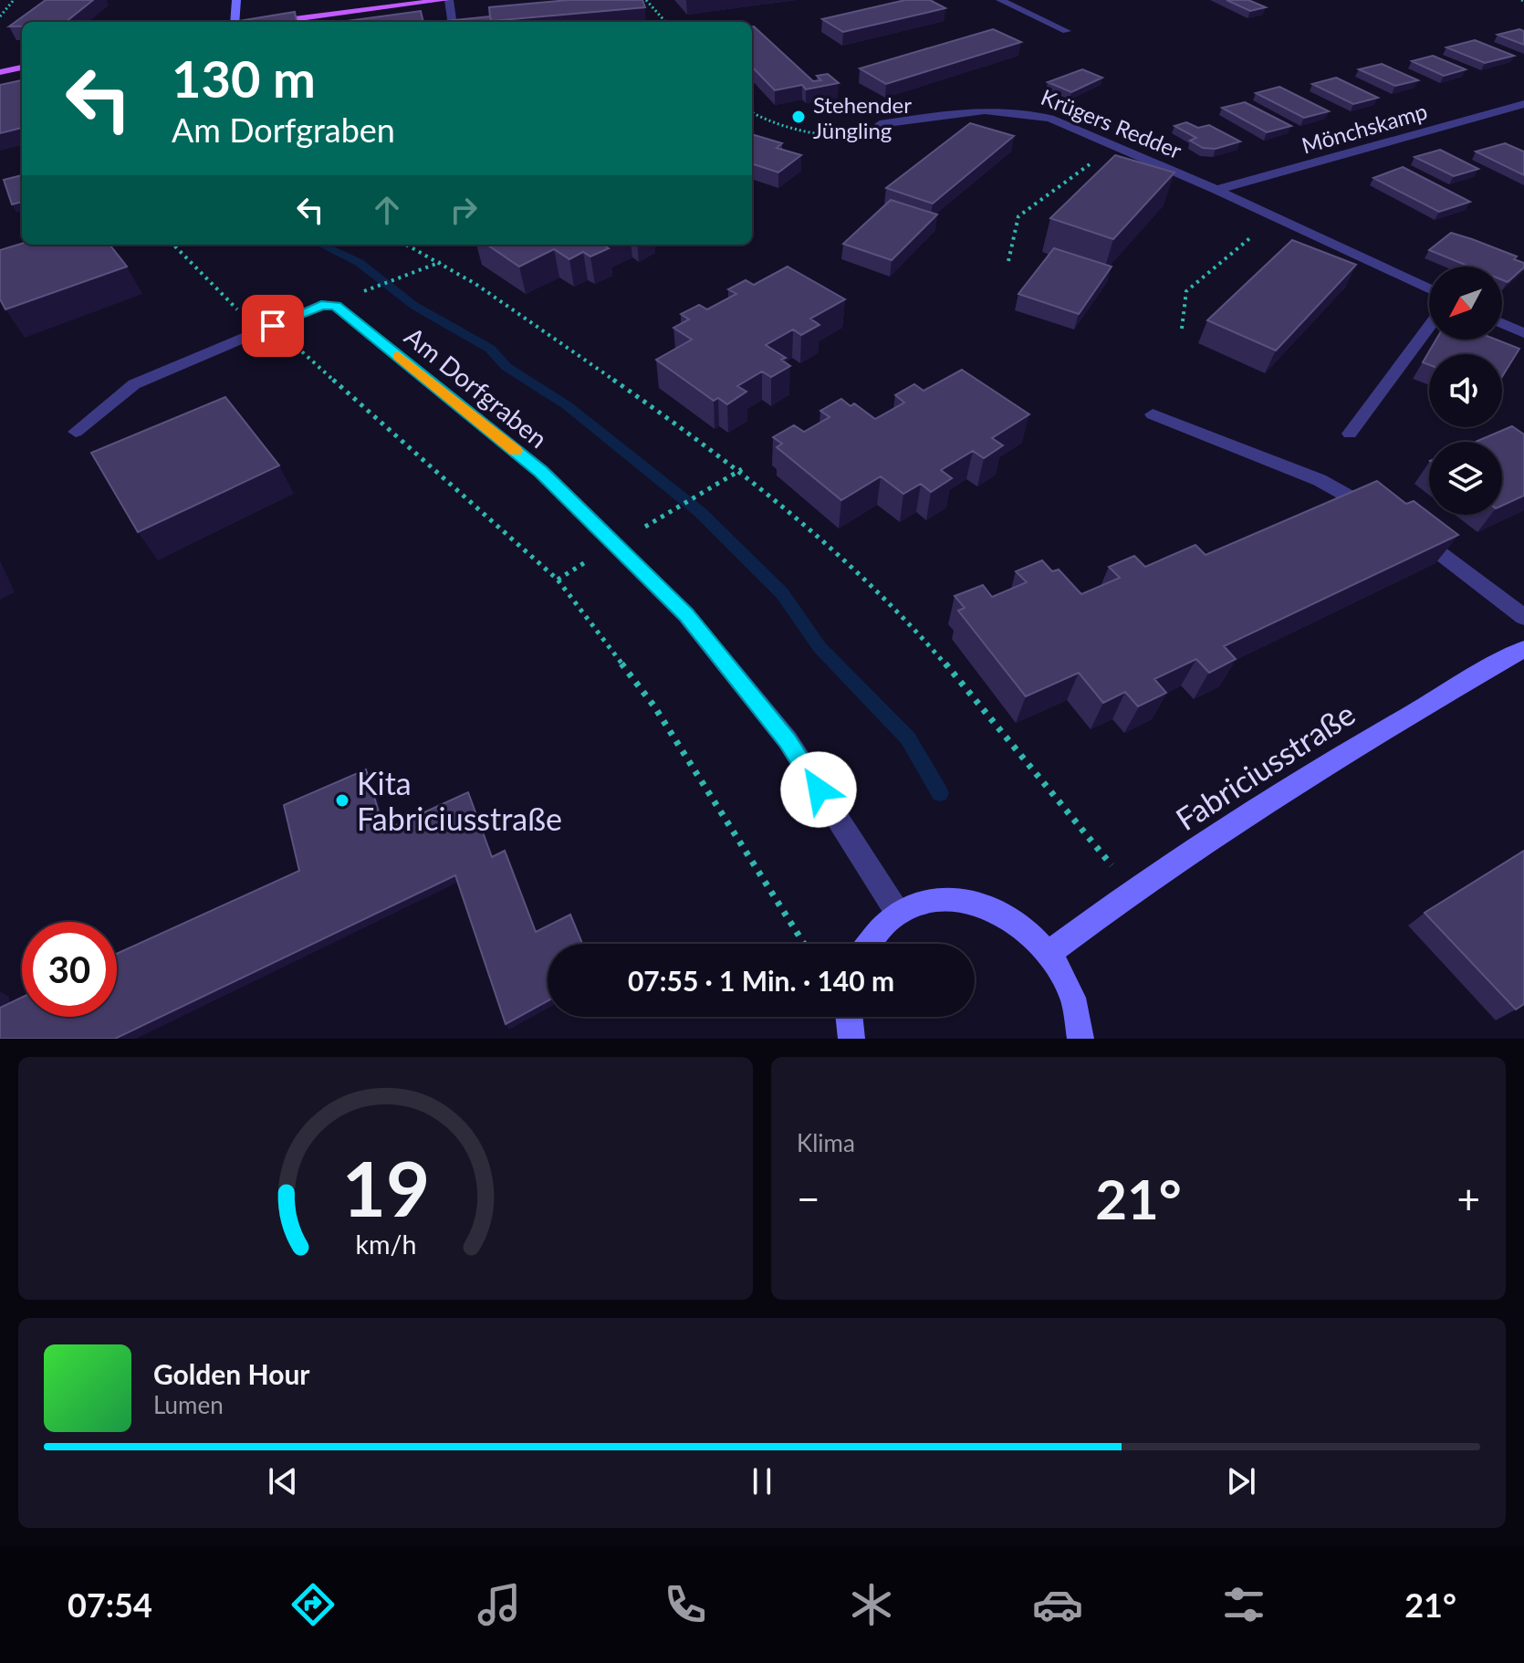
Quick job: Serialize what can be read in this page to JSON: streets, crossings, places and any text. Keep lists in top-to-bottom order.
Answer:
{
  "streets": {
    "street": [
      "Krügers Redder",
      "Mönchskamp",
      "Am Dorfgraben",
      "Fabriciusstraße"
    ]
  },
  "crossings": [
    ["Krügers Redder", "Mönchskamp"]
  ],
  "places": ["Stehender Jüngling", "Kita Fabriciusstraße"],
  "north": "bottom left",
  "page": {
    "turn": ["130 m", "Am Dorfgraben"],
    "limit": "30",
    "trip": "07:55 · 1 Min. · 140 m",
    "tile": "Klima",
    "heat": ["−", "21°", "+"],
    "song": ["Golden Hour", "Lumen"],
    "tabs": ["07:54", "21°"],
    "gauge": ["19", "km/h"]
  }
}
